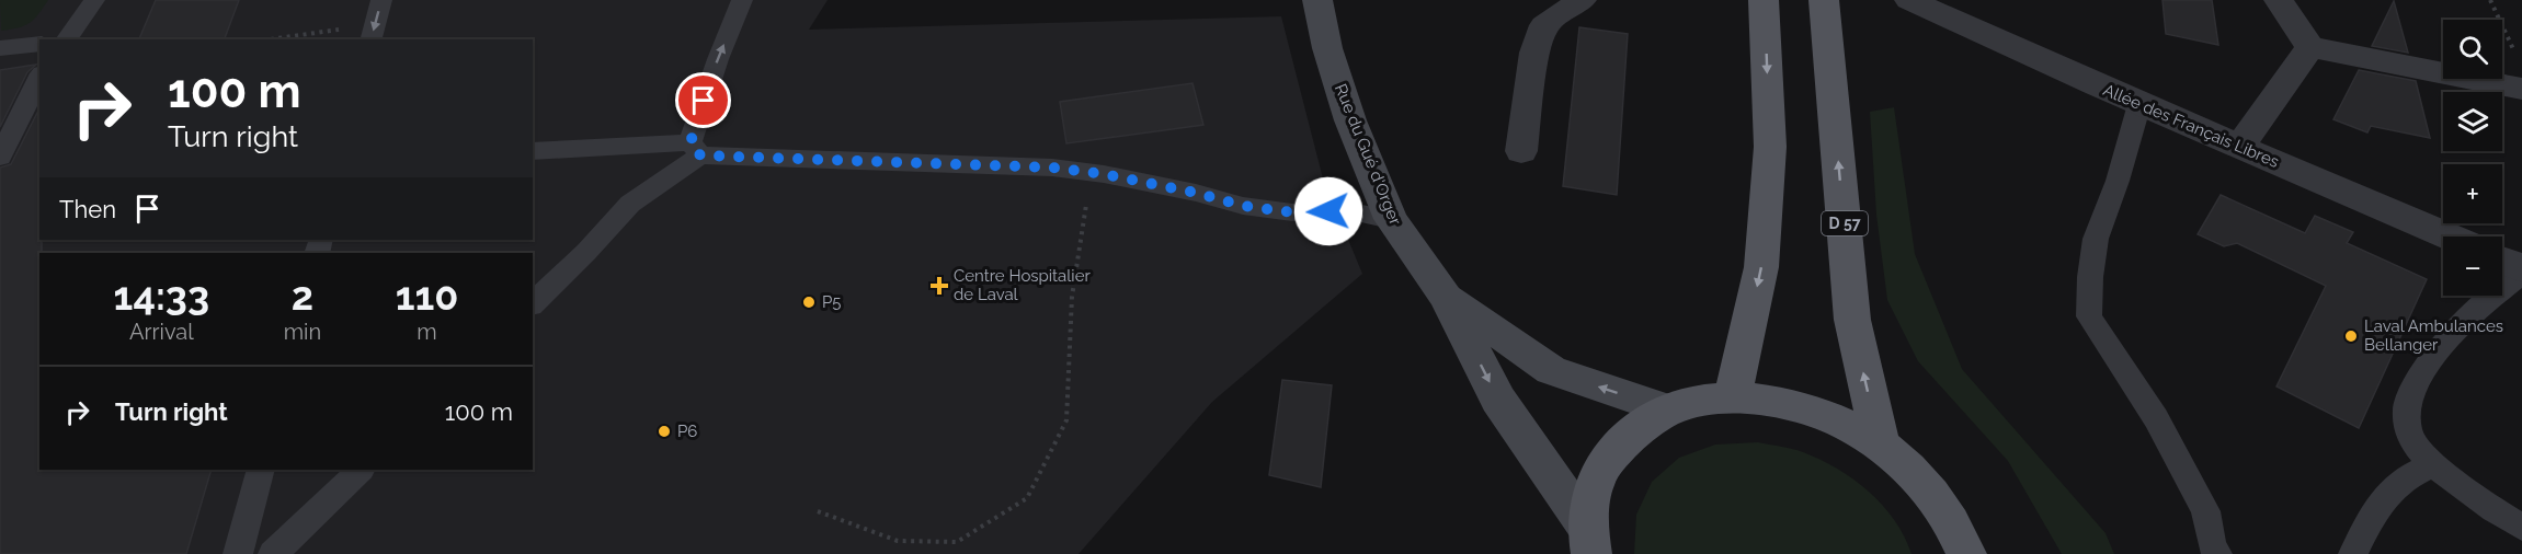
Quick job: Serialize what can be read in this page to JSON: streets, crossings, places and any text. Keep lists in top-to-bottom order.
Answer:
{
  "streets": {
    "main road": ["Rue du Gué d'Orger", "D 57"],
    "street": ["Allée des Français Libres"]
  },
  "places": {
    "health": ["Centre Hospitalier de Laval"],
    "other": ["P5", "Laval Ambulances Bellanger", "P6"]
  },
  "page": {
    "map_buttons": ["+", "−"],
    "turn": ["100 m", "Turn right"],
    "then": "Then",
    "eta": [
      "14:33",
      "Arrival",
      "2",
      "min",
      "110",
      "m"
    ],
    "list": [
      {
        "name": "Turn right",
        "value": "100 m"
      }
    ]
  }
}
